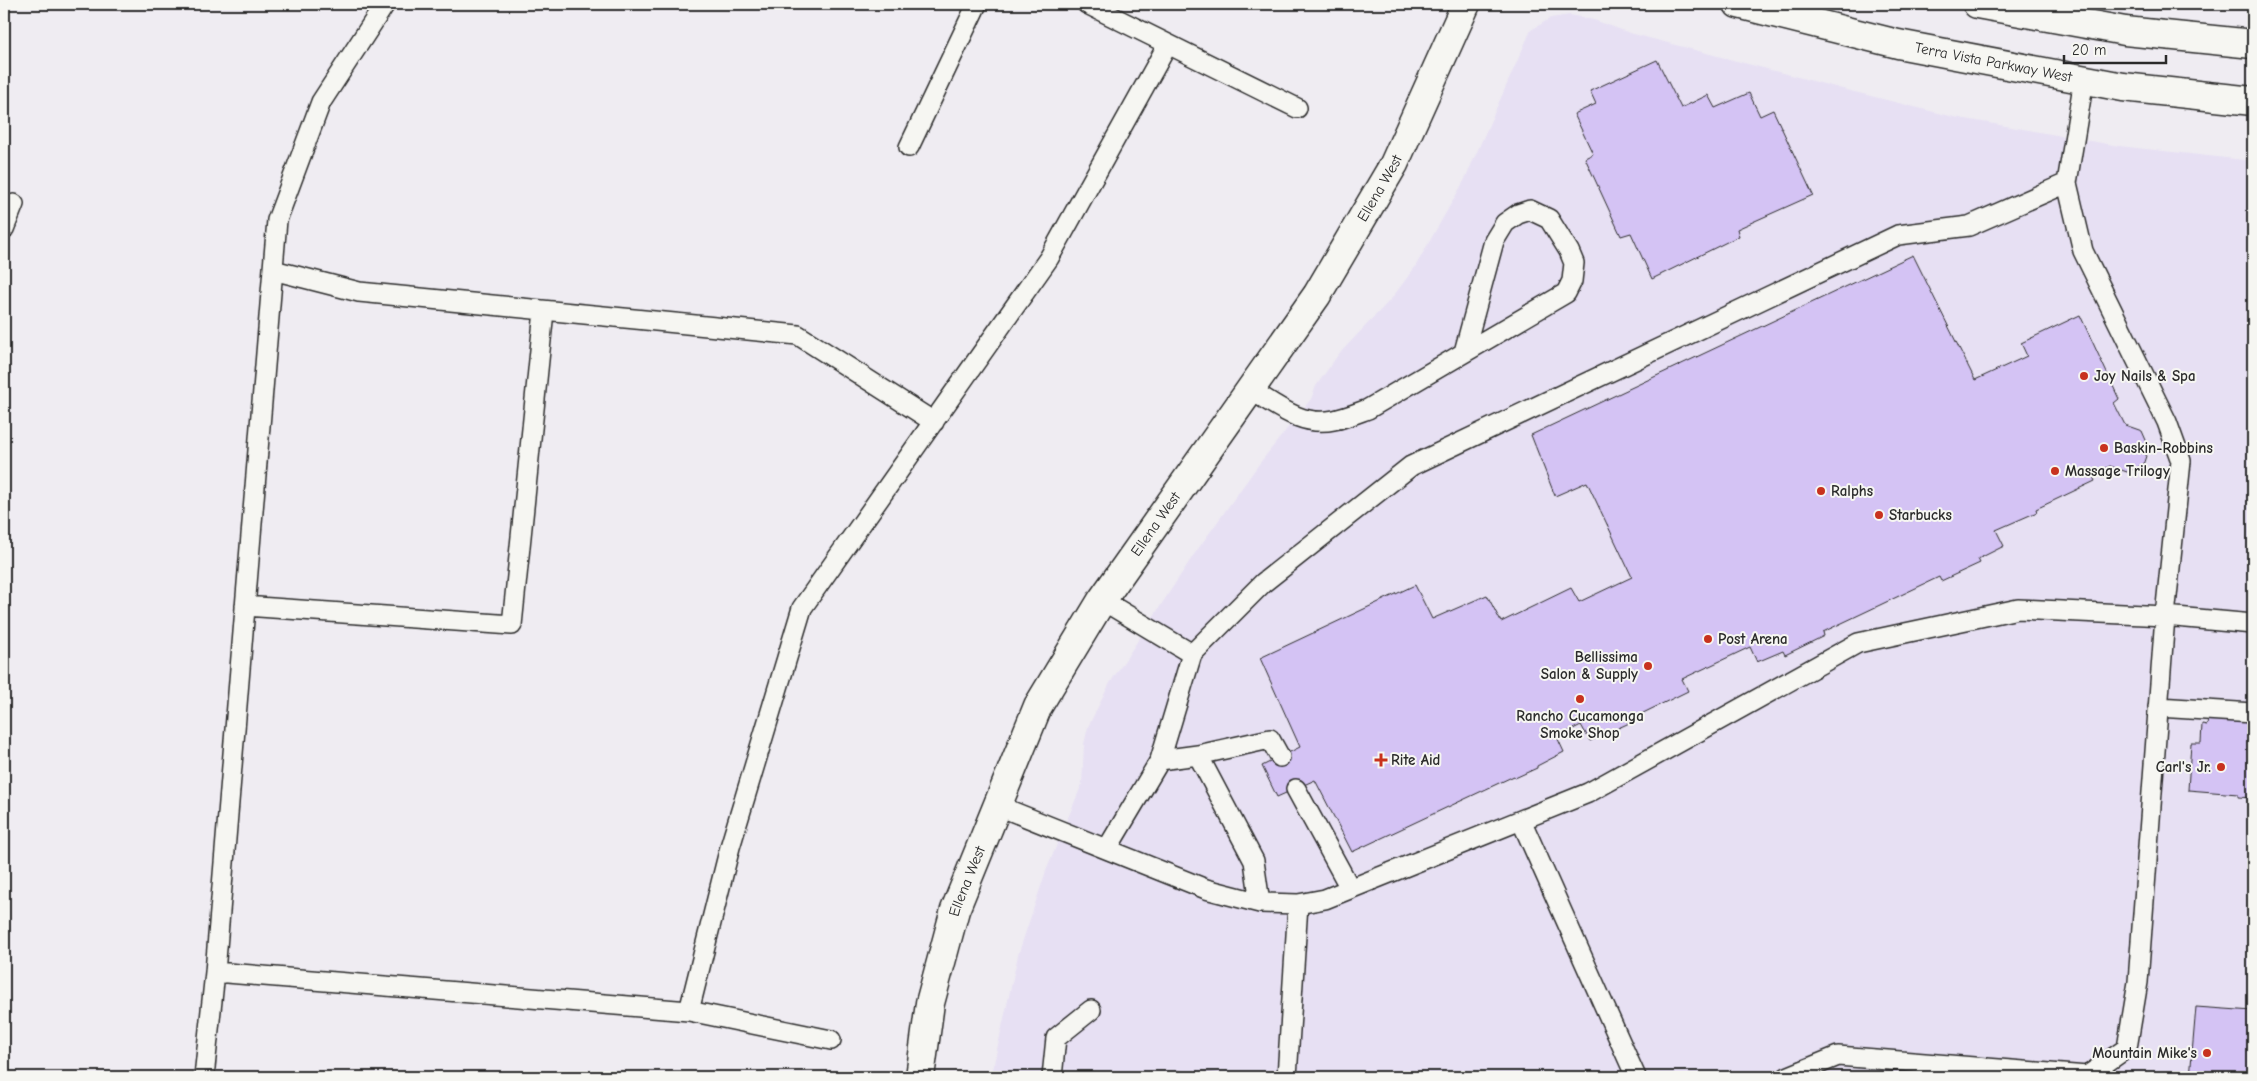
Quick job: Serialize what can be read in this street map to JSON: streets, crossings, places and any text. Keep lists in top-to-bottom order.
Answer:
{
  "streets": {
    "street": ["Terra Vista Parkway West", "Ellena West"]
  },
  "places": {
    "other": [
      "Joy Nails & Spa",
      "Baskin-Robbins",
      "Massage Trilogy",
      "Ralphs",
      "Starbucks",
      "Post Arena",
      "Bellissima Salon & Supply",
      "Rancho Cucamonga Smoke Shop",
      "Carl's Jr.",
      "Mountain Mike's"
    ],
    "health": ["Rite Aid"]
  },
  "scale_bar": "20 m"
}
